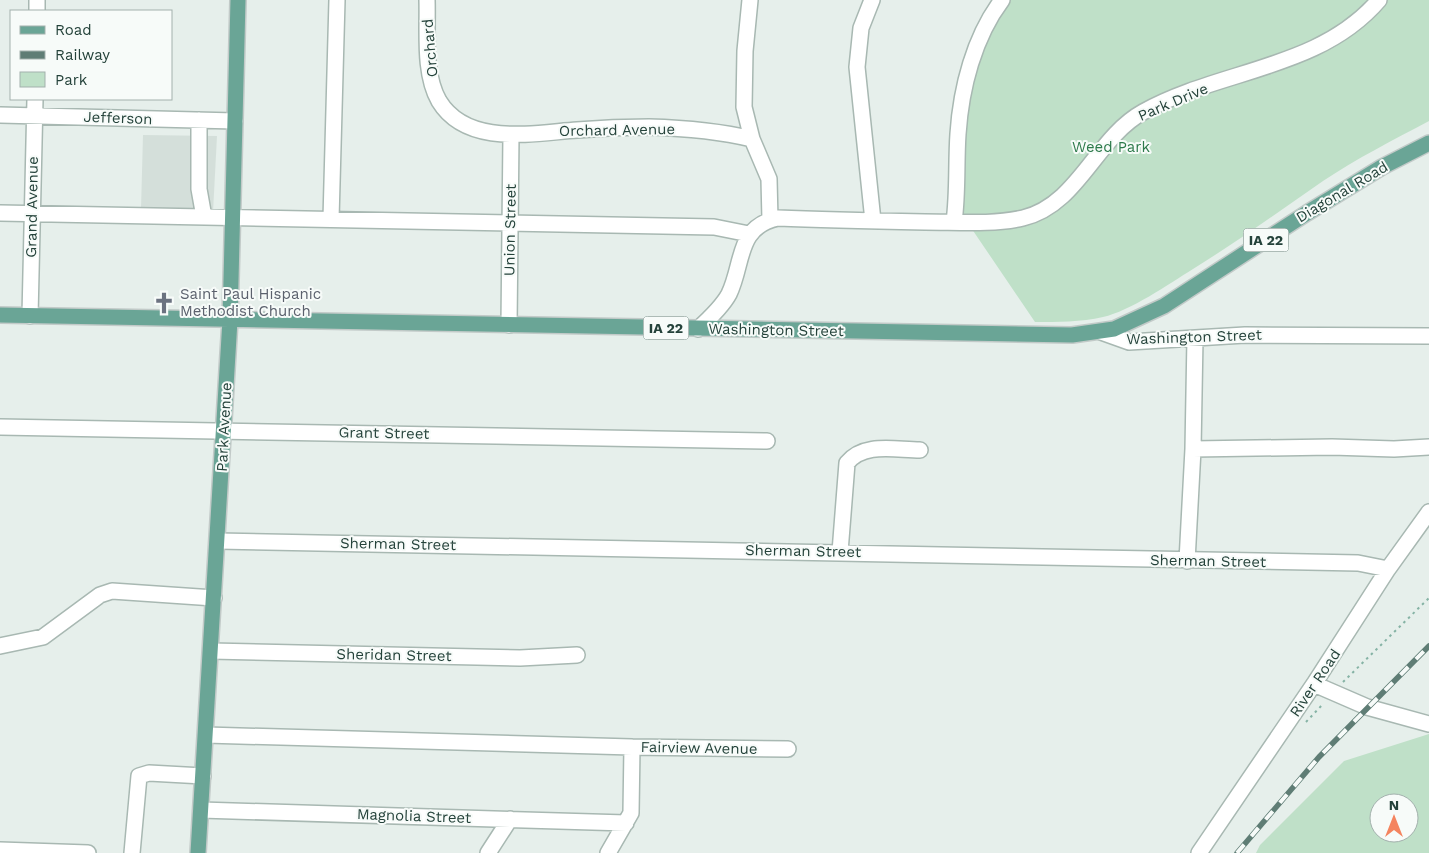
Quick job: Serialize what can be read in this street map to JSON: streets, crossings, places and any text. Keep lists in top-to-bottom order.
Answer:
{
  "streets": {
    "main road": [
      "Diagonal Road",
      "IA 22",
      "Washington Street",
      "Park Avenue"
    ],
    "street": [
      "Orchard",
      "Park Drive",
      "Jefferson",
      "Orchard Avenue",
      "Grand Avenue",
      "Union Street",
      "Grant Street",
      "Sherman Street",
      "Sheridan Street",
      "River Road",
      "Fairview Avenue",
      "Magnolia Street"
    ]
  },
  "crossings": [
    ["Orchard", "Orchard Avenue"],
    ["Orchard", "Union Street"],
    ["Jefferson", "Grand Avenue"],
    ["Jefferson", "Park Avenue"],
    ["Orchard Avenue", "Union Street"],
    ["Diagonal Road", "Washington Street"],
    ["Grand Avenue", "Washington Street"],
    ["Union Street", "Washington Street"],
    ["Washington Street", "Park Avenue"],
    ["Park Avenue", "Grant Street"],
    ["Park Avenue", "Sherman Street"],
    ["Park Avenue", "Sheridan Street"],
    ["Park Avenue", "Magnolia Street"],
    ["Sherman Street", "River Road"],
    ["Fairview Avenue", "Magnolia Street"]
  ],
  "parks": ["Weed Park"],
  "places": {
    "church": ["Saint Paul Hispanic Methodist Church"]
  },
  "legend": ["Road", "Railway", "Park"],
  "north": "top"
}
